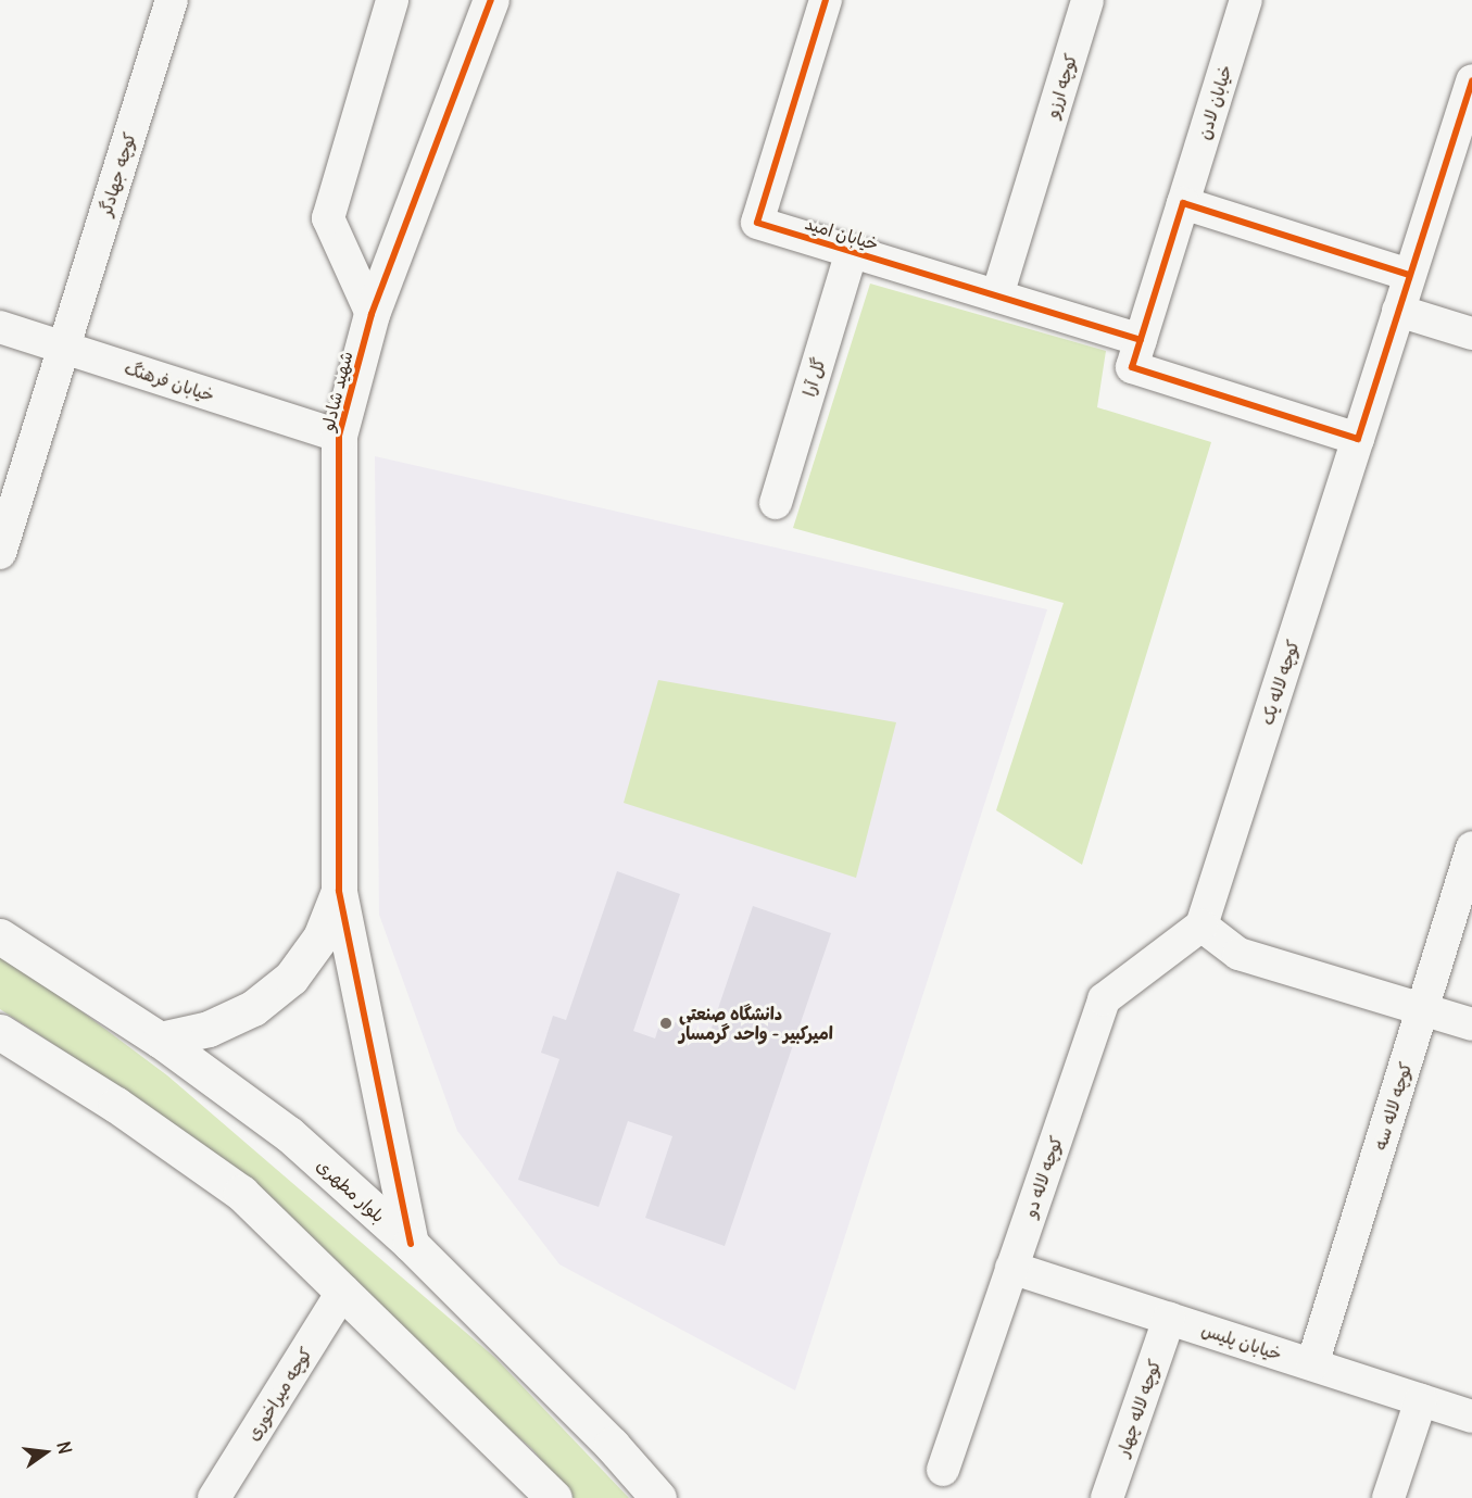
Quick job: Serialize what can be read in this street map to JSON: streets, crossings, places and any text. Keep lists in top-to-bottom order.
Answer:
{
  "streets": {
    "main road": ["شهید شادلو", "بلوار مطهری"],
    "street": [
      "کوچه ارزو",
      "خیابان لادن",
      "کوچه جهادگر",
      "خیابان امید",
      "گل آرا",
      "خیابان فرهنگ",
      "کوچه لاله یک",
      "کوچه لاله سه",
      "کوچه لاله دو",
      "خیابان پلیس",
      "کوچه میراخوری",
      "کوچه لاله چهار"
    ]
  },
  "crossings": [
    ["کوچه ارزو", "خیابان امید"],
    ["خیابان لادن", "خیابان امید"],
    ["خیابان لادن", "کوچه لاله یک"],
    ["کوچه جهادگر", "خیابان فرهنگ"],
    ["خیابان امید", "گل آرا"],
    ["خیابان فرهنگ", "شهید شادلو"],
    ["کوچه لاله یک", "کوچه لاله دو"],
    ["کوچه لاله سه", "خیابان پلیس"],
    ["کوچه لاله دو", "خیابان پلیس"],
    ["خیابان پلیس", "کوچه لاله چهار"]
  ],
  "places": ["دانشگاه صنعتی امیرکبیر - واحد گرمسار"],
  "north": "right"
}
